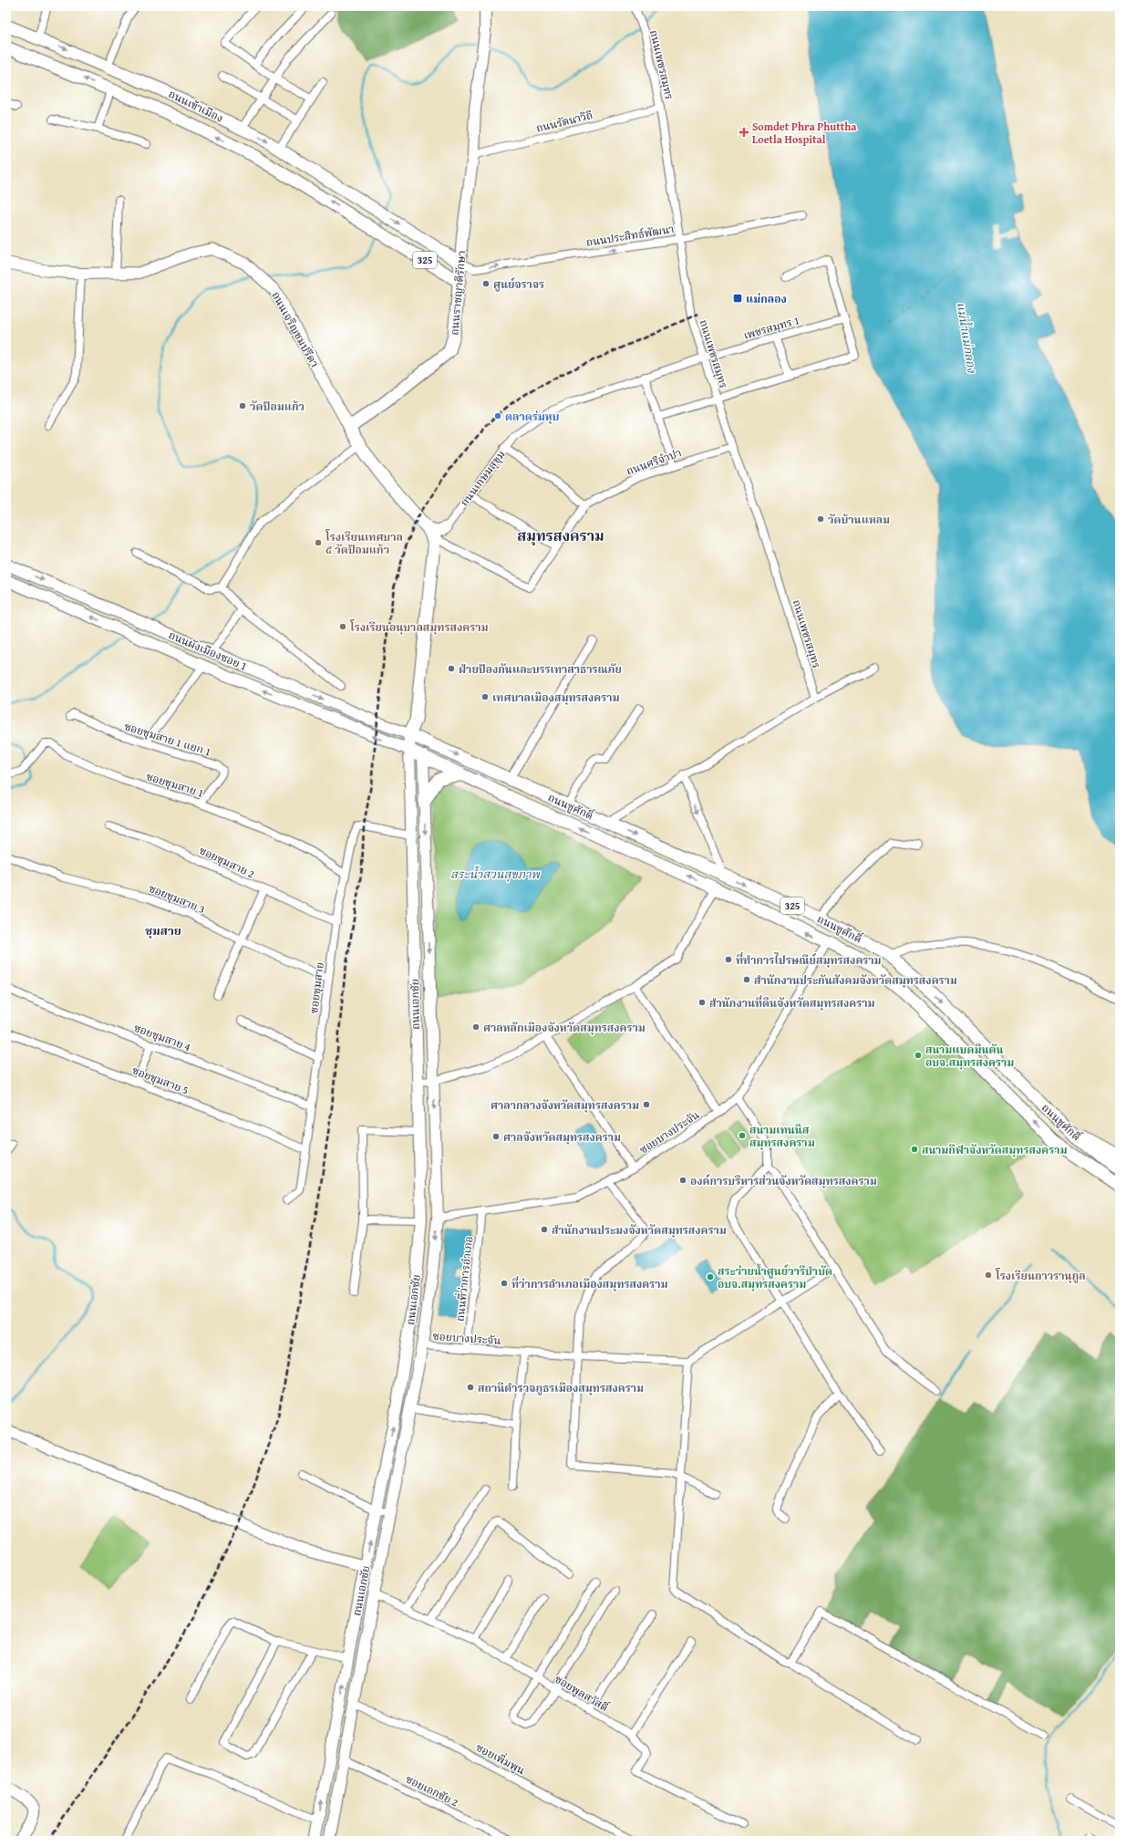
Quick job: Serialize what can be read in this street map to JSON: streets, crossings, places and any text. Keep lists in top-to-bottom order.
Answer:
{
  "streets": {
    "main road": [
      "ถนนเข้าเมือง",
      "325",
      "ถนนราชญาติรักษา",
      "ถนนเจริญชมปรีดา",
      "ถนนผังเมืองซอย 1",
      "ถนนชูศักดิ์",
      "ถนนเอกชัย"
    ],
    "street": [
      "ถนนเพชรสมุทร",
      "ถนนรัตนาวิถี",
      "ถนนประสิทธ์พัฒนา",
      "เพชรสมุทร 1",
      "ถนนศรีจำปา",
      "ถนนเกษมสุขุม",
      "ซอยชุมสาย 1 แยก 1",
      "ซอยชุมสาย 1",
      "ซอยชุมสาย 2",
      "ซอยชุมสาย 3",
      "ซอยชุมสาย",
      "ซอยชุมสาย 4",
      "ซอยชุมสาย 5",
      "ซอยบางประจัน",
      "ถนนที่ว่าการอำเภอ",
      "ซอยพูลสวัสดิ์",
      "ซอยเพิ่มพูน",
      "ซอยเอกชัย 2"
    ]
  },
  "crossings": [
    ["ถนนเพชรสมุทร", "ถนนรัตนาวิถี"],
    ["ถนนเพชรสมุทร", "ถนนประสิทธ์พัฒนา"],
    ["ถนนเพชรสมุทร", "เพชรสมุทร 1"],
    ["ถนนเพชรสมุทร", "ถนนศรีจำปา"],
    ["ถนนเพชรสมุทร", "ถนนเกษมสุขุม"],
    ["ถนนเข้าเมือง", "ถนนประสิทธ์พัฒนา"],
    ["ถนนเข้าเมือง", "ถนนราชญาติรักษา"],
    ["ถนนรัตนาวิถี", "ถนนราชญาติรักษา"],
    ["ถนนประสิทธ์พัฒนา", "ถนนราชญาติรักษา"],
    ["ถนนราชญาติรักษา", "ถนนเจริญชมปรีดา"],
    ["เพชรสมุทร 1", "ถนนเกษมสุขุม"],
    ["ถนนศรีจำปา", "ถนนเกษมสุขุม"],
    ["ถนนผังเมืองซอย 1", "ถนนชูศักดิ์"],
    ["ถนนผังเมืองซอย 1", "ถนนเอกชัย"],
    ["ซอยชุมสาย 1 แยก 1", "ซอยชุมสาย 1"],
    ["ซอยชุมสาย 1", "ซอยชุมสาย"],
    ["ถนนชูศักดิ์", "ถนนเอกชัย"],
    ["ถนนชูศักดิ์", "ซอยบางประจัน"],
    ["ซอยชุมสาย 2", "ซอยชุมสาย"],
    ["ซอยชุมสาย 3", "ซอยชุมสาย"],
    ["ซอยชุมสาย", "ถนนเอกชัย"],
    ["ซอยชุมสาย", "ซอยชุมสาย 4"],
    ["ซอยชุมสาย", "ซอยชุมสาย 5"],
    ["ถนนเอกชัย", "ซอยบางประจัน"],
    ["ถนนเอกชัย", "ซอยพูลสวัสดิ์"],
    ["ถนนเอกชัย", "ซอยเพิ่มพูน"],
    ["ถนนเอกชัย", "ซอยเอกชัย 2"],
    ["ซอยบางประจัน", "ถนนที่ว่าการอำเภอ"]
  ],
  "one_way": ["ถนนประสิทธ์พัฒนา"],
  "districts": ["สมุทรสงคราม", "ชุมสาย"],
  "water": ["แม่น้ำแม่กลอง", "สระน้ำสวนสุขภาพ"],
  "places": {
    "health": ["Somdet Phra Phuttha Loetla Hospital"],
    "other": [
      "ศูนย์จราจร",
      "วัดป้อมแก้ว",
      "ตลาดร่มหุบ",
      "วัดบ้านแหลม",
      "โรงเรียนเทศบาล ๕ วัดป้อมแก้ว",
      "โรงเรียนอนุบาลสมุทรสงคราม",
      "ฝ่ายป้องกันและบรรเทาสาธารณภัย",
      "เทศบาลเมืองสมุทรสงคราม",
      "ที่ทำการไปรษณีย์สมุทรสงคราม",
      "สำนักงานประกันสังคมจังหวัดสมุทรสงคราม",
      "สำนักงานที่ดินจังหวัดสมุทรสงคราม",
      "ศาลหลักเมืองจังหวัดสมุทรสงคราม",
      "สนามแบดมินตัน อบจ.สมุทรสงคราม",
      "ศาลากลางจังหวัดสมุทรสงคราม",
      "สนามเทนนิส สมุทรสงคราม",
      "ศาลจังหวัดสมุทรสงคราม",
      "สนามกีฬาจังหวัดสมุทรสงคราม",
      "องค์การบริหารส่วนจังหวัดสมุทรสงคราม",
      "สำนักงานประมงจังหวัดสมุทรสงคราม",
      "โรงเรียนถาวรานุกูล",
      "สระว่ายน้ำศูนย์วารีบำบัด อบจ.สมุทรสงคราม",
      "ที่ว่าการอำเภอเมืองสมุทรสงคราม",
      "สถานีตำรวจภูธรเมืองสมุทรสงคราม"
    ],
    "transit": ["แม่กลอง"]
  }
}
